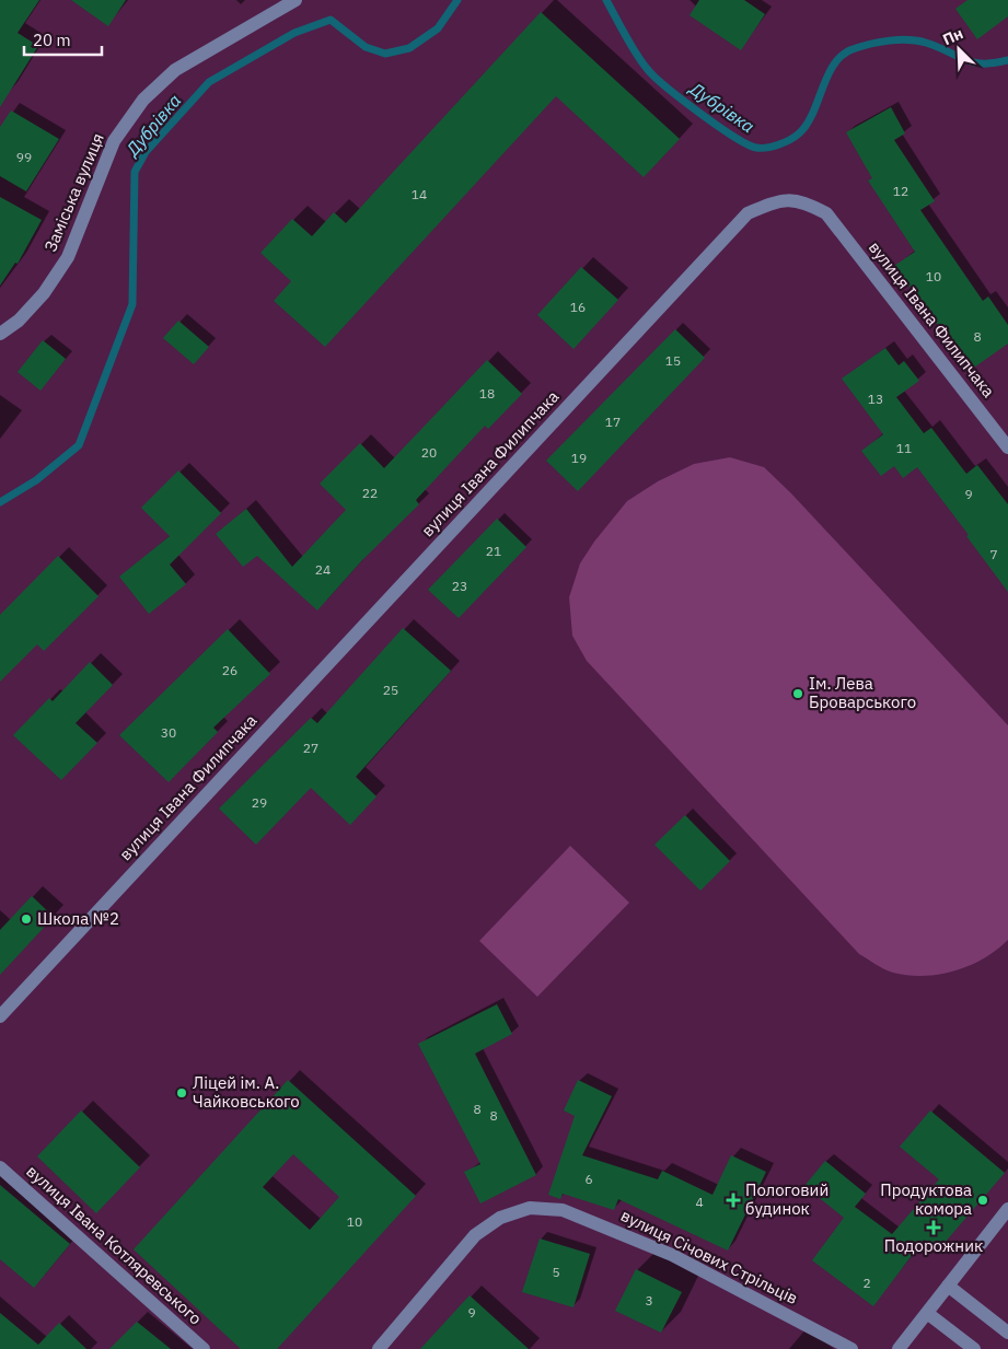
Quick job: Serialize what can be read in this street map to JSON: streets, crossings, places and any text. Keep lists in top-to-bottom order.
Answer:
{
  "streets": {
    "street": [
      "Заміська вулиця",
      "вулиця Івана Филипчака",
      "вулиця Івана Котляревського",
      "вулиця Січових Стрільців"
    ]
  },
  "water": ["Дубрівка"],
  "places": {
    "other": [
      "Ім. Лева Броварського",
      "Школа №2",
      "Ліцей ім. А. Чайковського",
      "Продуктова комора"
    ],
    "health": ["Пологовий будинок", "Подорожник"]
  },
  "house_numbers": [
    "99",
    "12",
    "14",
    "10",
    "16",
    "8",
    "15",
    "18",
    "13",
    "17",
    "11",
    "20",
    "19",
    "22",
    "9",
    "21",
    "7",
    "24",
    "23",
    "26",
    "25",
    "30",
    "27",
    "29",
    "8",
    "8",
    "6",
    "4",
    "10",
    "5",
    "2",
    "3",
    "9"
  ],
  "scale_bar": "20 m",
  "north": "top left"
}
